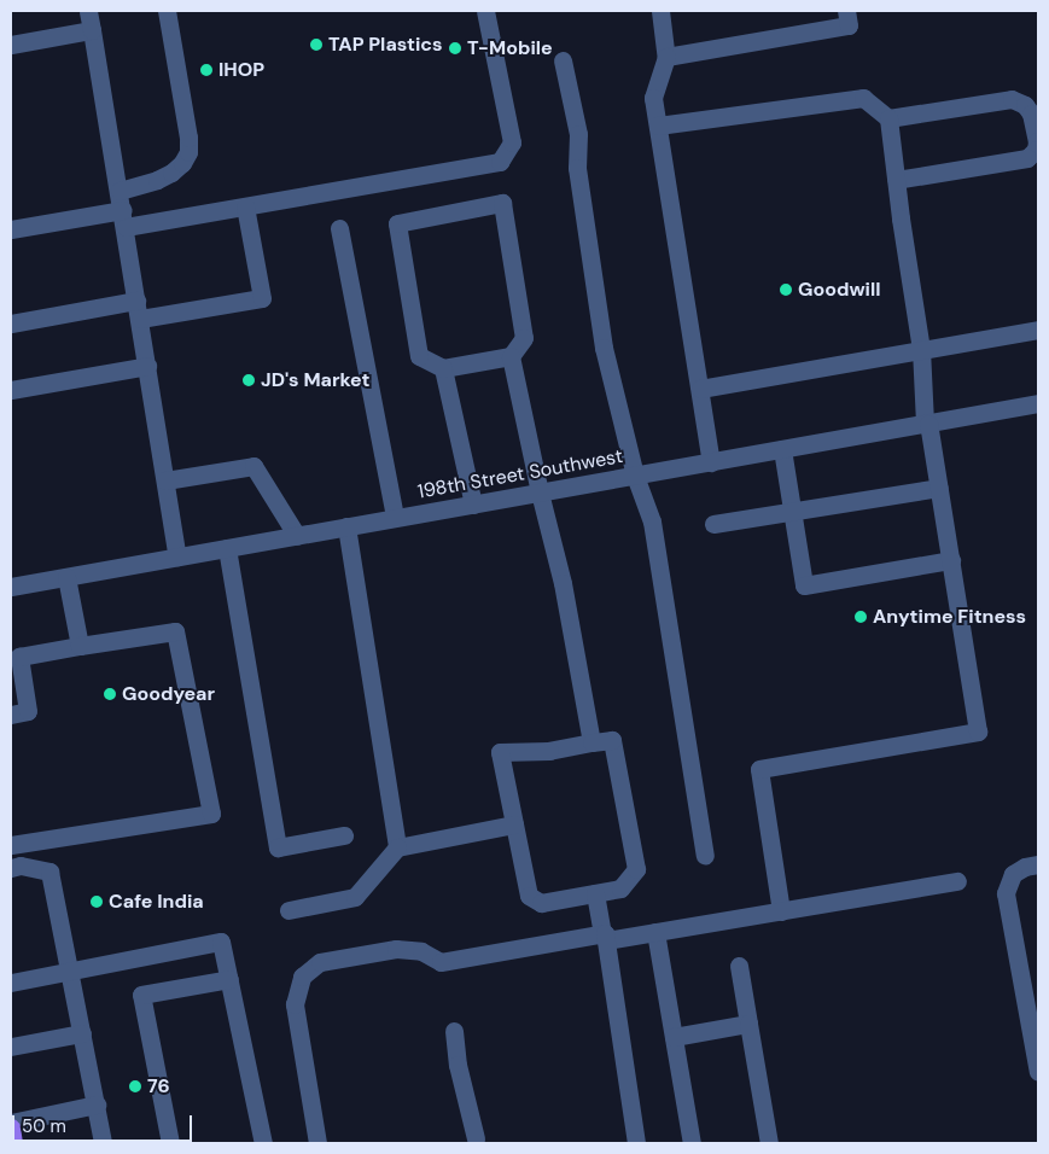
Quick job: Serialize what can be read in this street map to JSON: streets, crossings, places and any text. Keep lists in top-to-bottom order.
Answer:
{
  "streets": {
    "street": ["198th Street Southwest"]
  },
  "places": [
    "TAP Plastics",
    "T-Mobile",
    "IHOP",
    "Goodwill",
    "JD's Market",
    "Anytime Fitness",
    "Goodyear",
    "Cafe India",
    "76"
  ],
  "scale_bar": "50 m"
}
